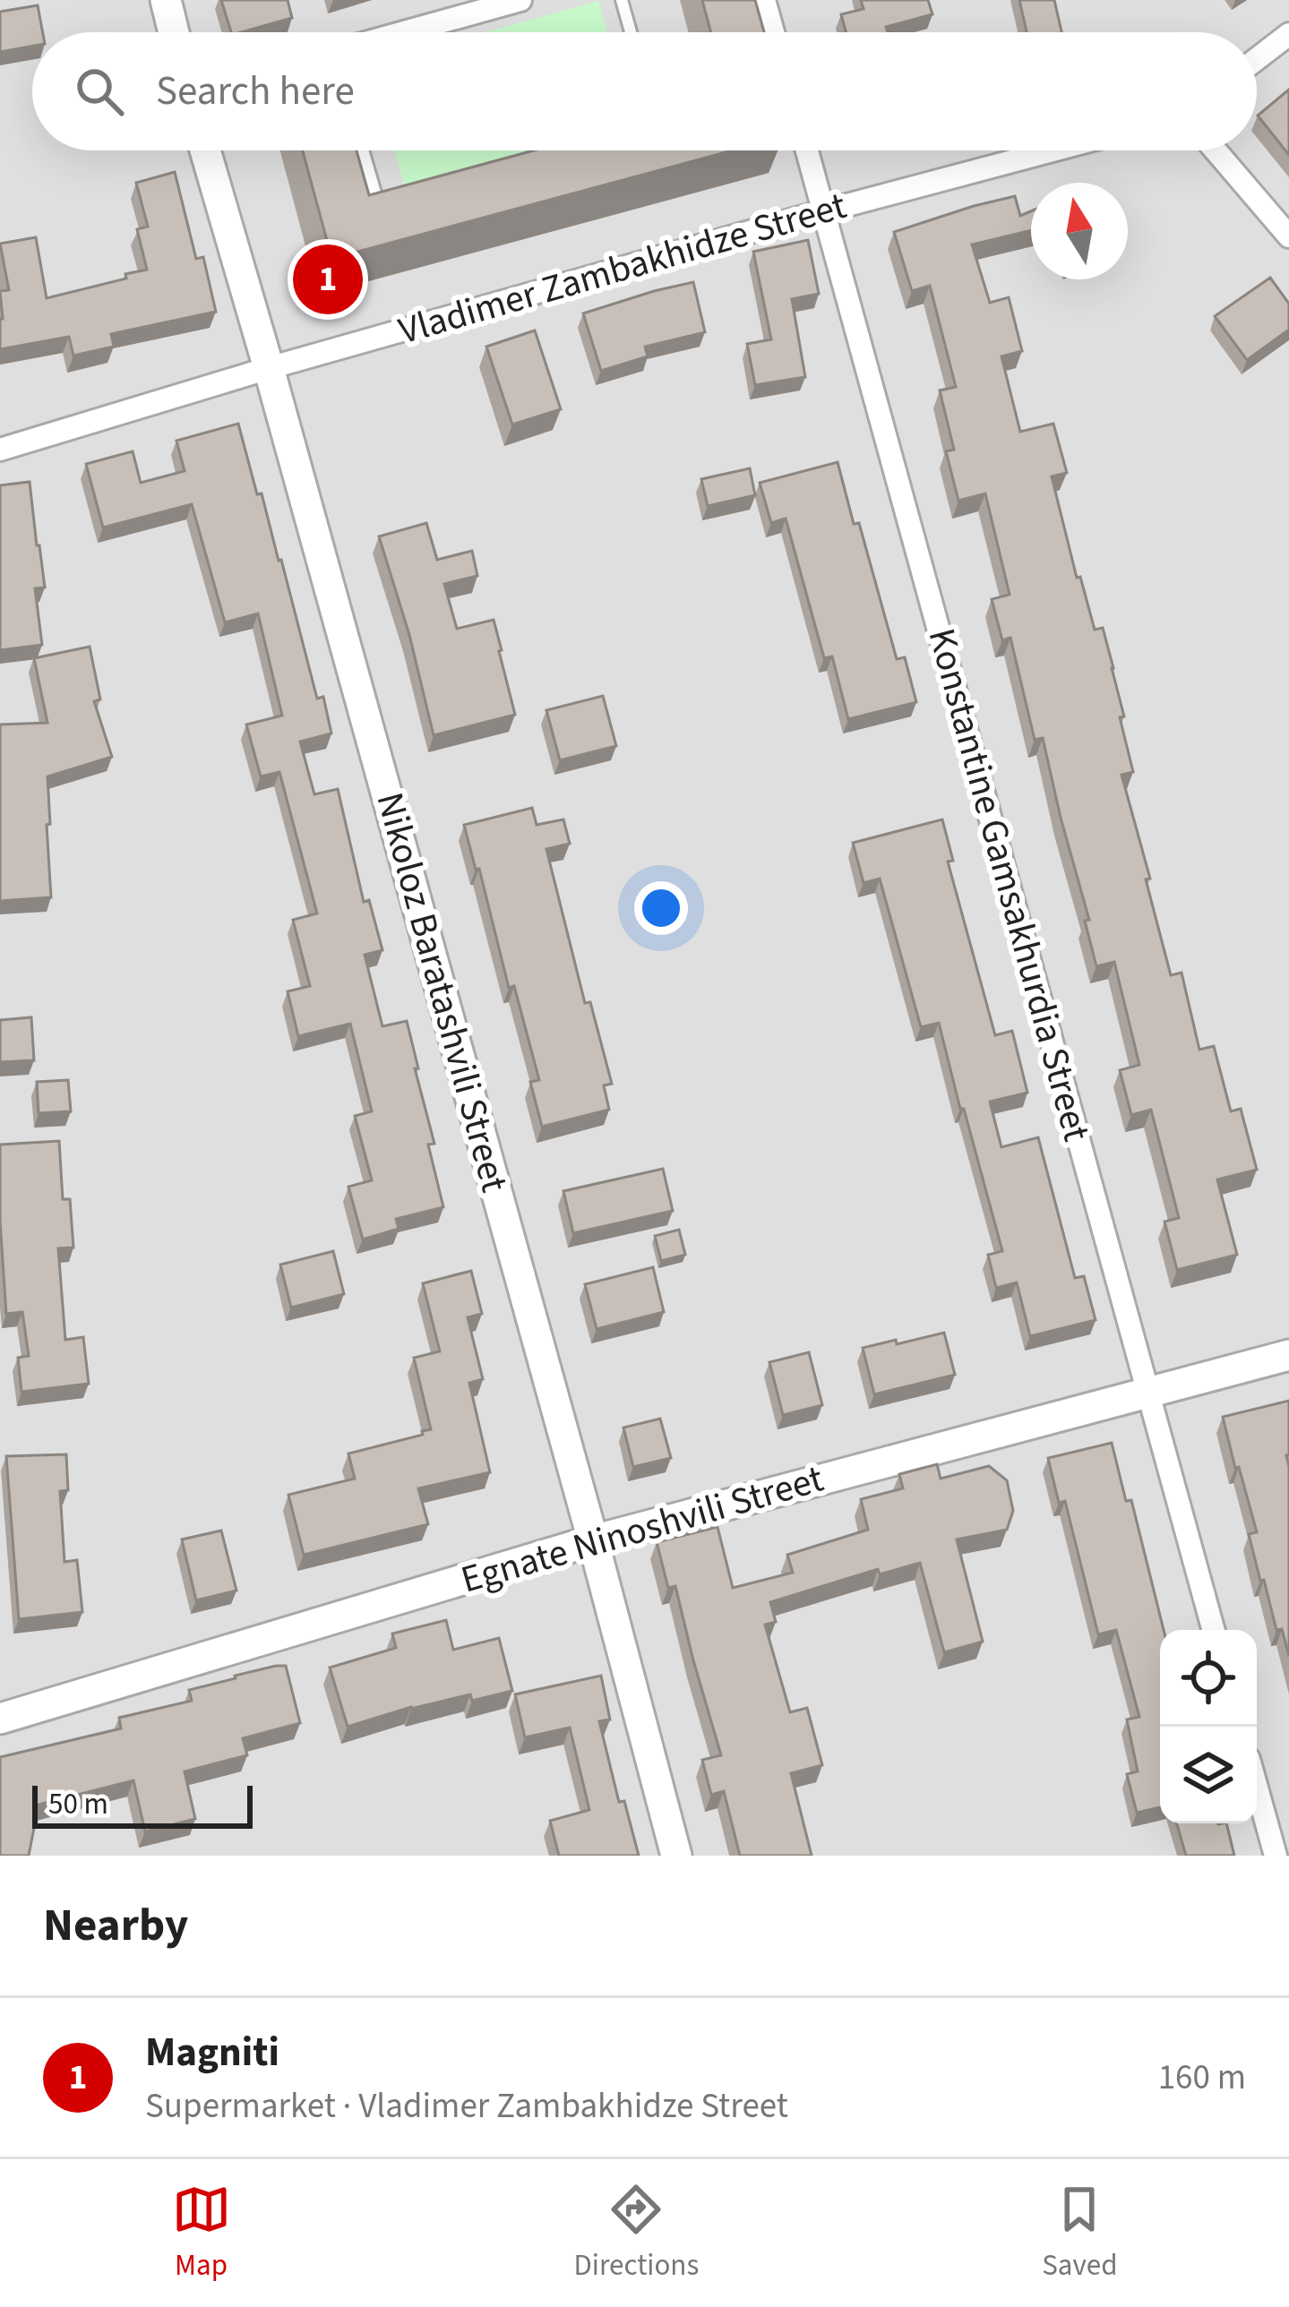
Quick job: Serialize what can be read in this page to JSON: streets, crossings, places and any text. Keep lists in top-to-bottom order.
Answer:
{
  "streets": {
    "street": [
      "Vladimer Zambakhidze Street",
      "Konstantine Gamsakhurdia Street",
      "Nikoloz Baratashvili Street",
      "Egnate Ninoshvili Street"
    ]
  },
  "crossings": [
    ["Vladimer Zambakhidze Street", "Konstantine Gamsakhurdia Street"],
    ["Vladimer Zambakhidze Street", "Nikoloz Baratashvili Street"],
    ["Konstantine Gamsakhurdia Street", "Egnate Ninoshvili Street"],
    ["Nikoloz Baratashvili Street", "Egnate Ninoshvili Street"]
  ],
  "scale_bar": "50 m",
  "north": "top",
  "page": {
    "search": "Search here",
    "pins": "1",
    "scale": "50 m",
    "heading": "Nearby",
    "list": [
      {
        "mark": "1",
        "name": "Magniti",
        "note": "Supermarket · Vladimer Zambakhidze Street",
        "value": "160 m"
      }
    ],
    "nav": ["Map", "Directions", "Saved"]
  }
}
